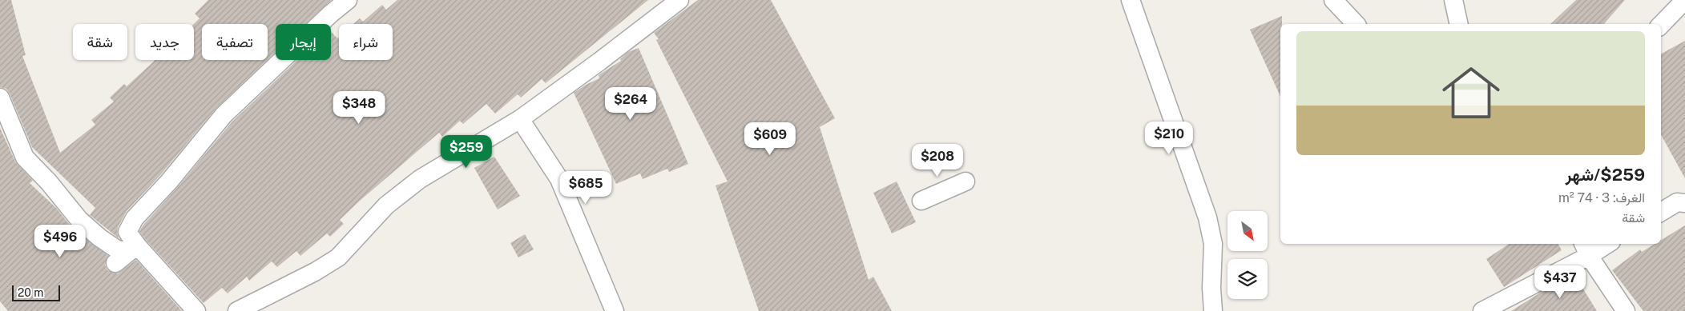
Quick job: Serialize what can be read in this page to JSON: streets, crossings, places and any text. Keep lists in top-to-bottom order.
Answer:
{
  "scale_bar": "20 m",
  "north": "bottom right",
  "page": {
    "chip": [
      "شراء",
      "إيجار",
      "تصفية",
      "جديد",
      "شقة"
    ],
    "list": [
      {
        "name": "$259/شهر",
        "note": "الغرف: 3 · 74 m² · شقة"
      }
    ],
    "price": [
      "$264",
      "$348",
      "$210",
      "$609",
      "$259",
      "$208",
      "$685",
      "$496",
      "$437"
    ],
    "scale": "20 m"
  }
}
